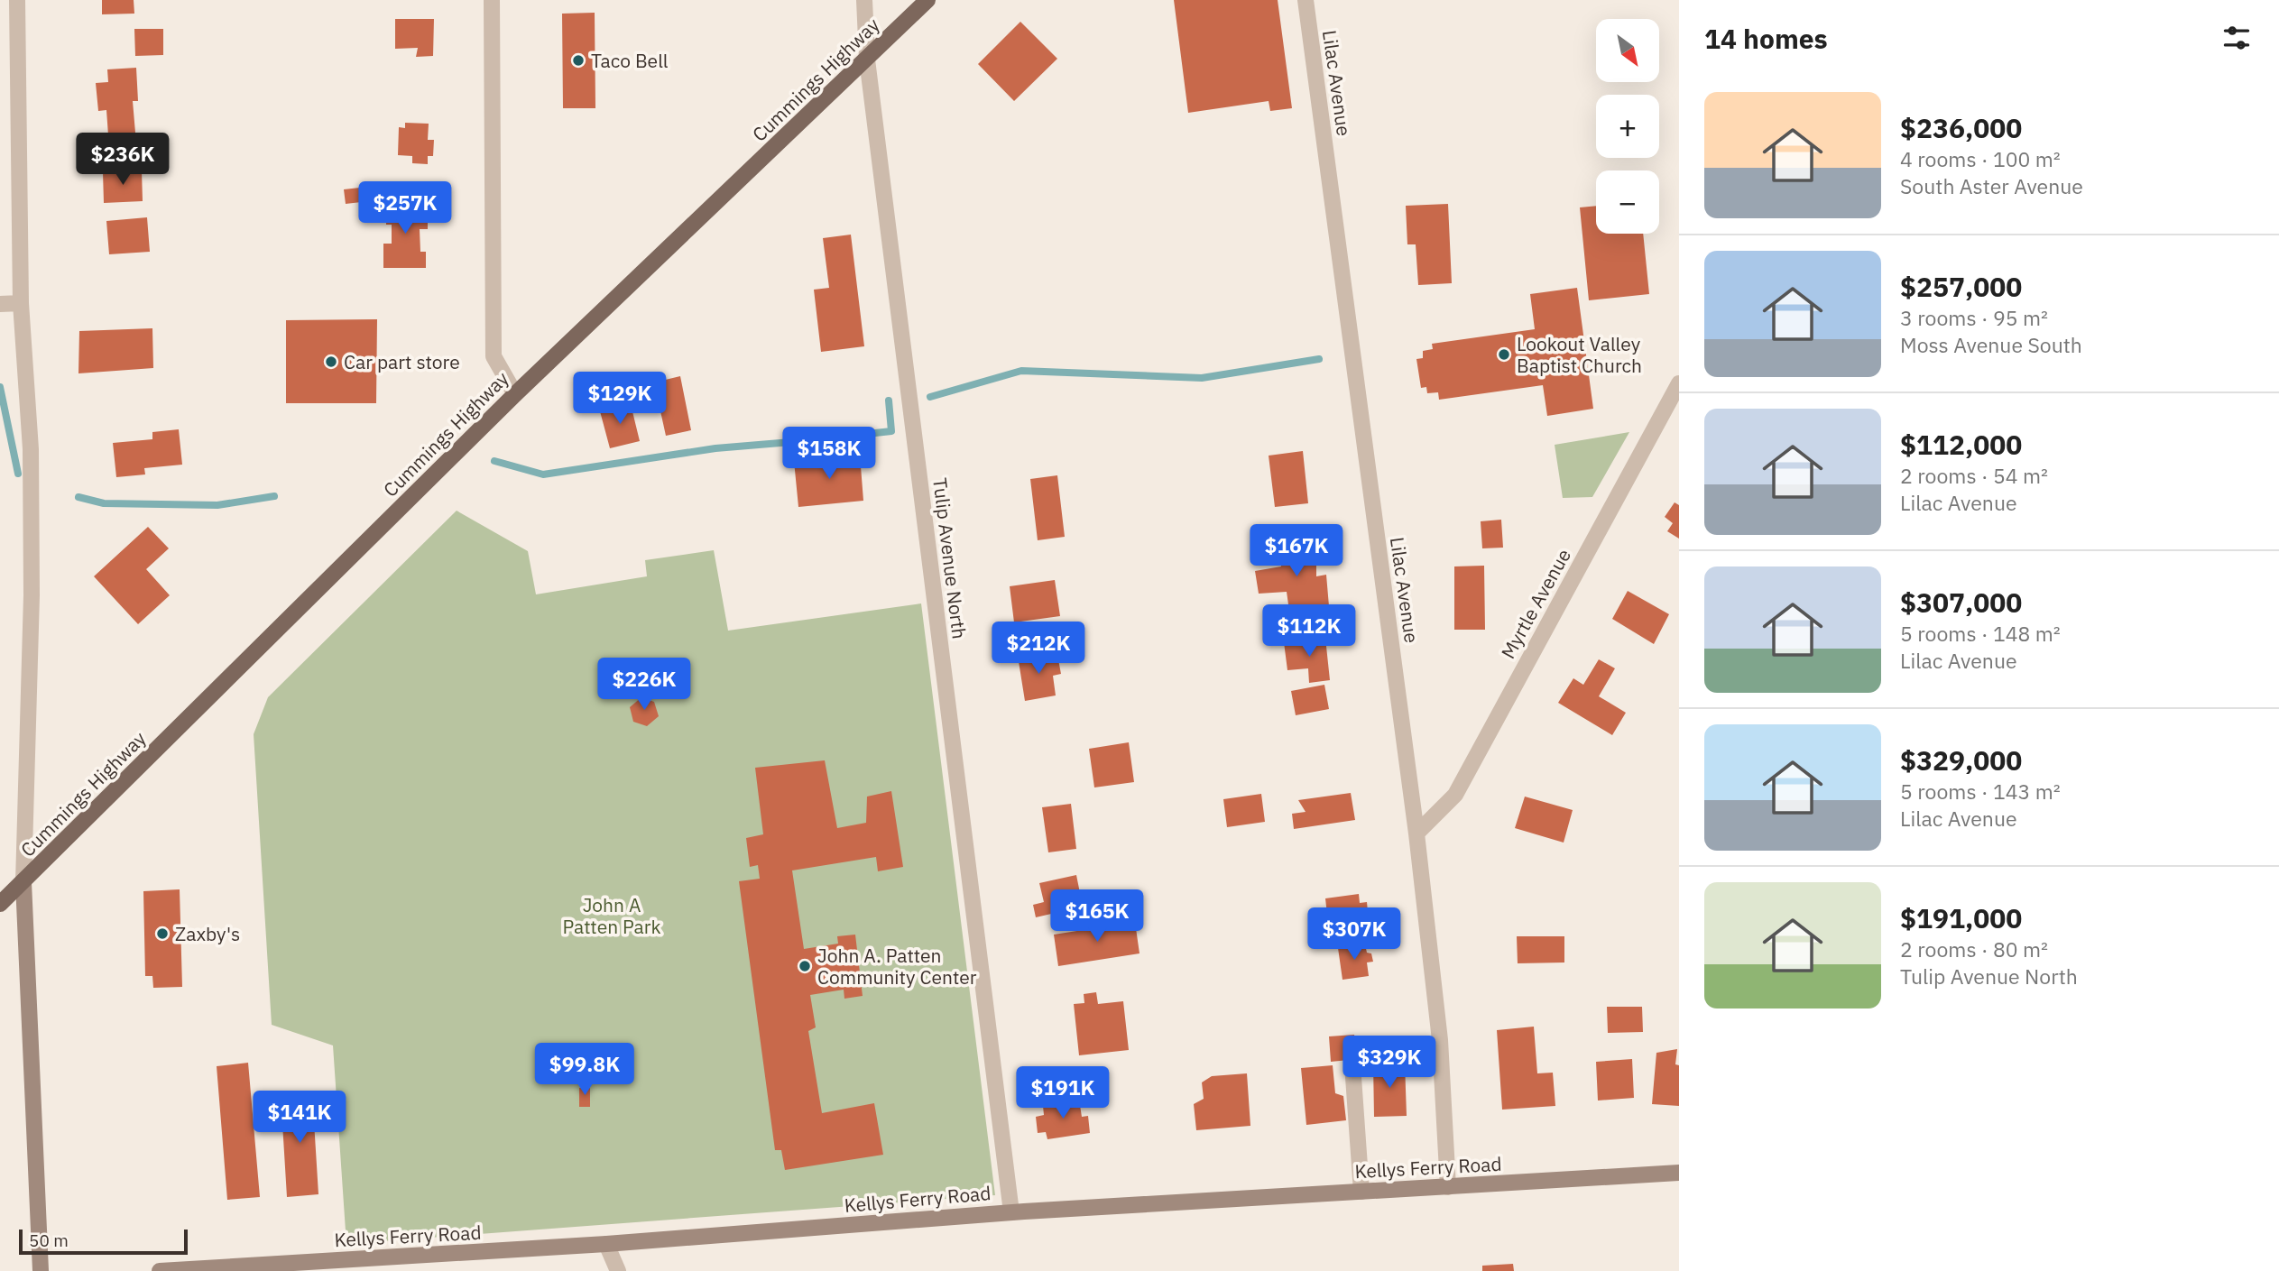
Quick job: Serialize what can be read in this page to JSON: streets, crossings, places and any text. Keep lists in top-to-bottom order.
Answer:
{
  "streets": {
    "main road": ["Cummings Highway"],
    "street": [
      "Lilac Avenue",
      "Tulip Avenue North",
      "Myrtle Avenue",
      "Kellys Ferry Road"
    ]
  },
  "crossings": [
    ["Cummings Highway", "Tulip Avenue North"],
    ["Lilac Avenue", "Myrtle Avenue"],
    ["Lilac Avenue", "Kellys Ferry Road"],
    ["Tulip Avenue North", "Kellys Ferry Road"]
  ],
  "parks": ["John A Patten Park"],
  "places": [
    "Taco Bell",
    "Lookout Valley Baptist Church",
    "Car part store",
    "Zaxby's",
    "John A. Patten Community Center"
  ],
  "scale_bar": "50 m",
  "north": "bottom right",
  "page": {
    "heading": "14 homes",
    "map_buttons": ["+", "−"],
    "list": [
      {
        "name": "$236,000",
        "note": "4 rooms · 100 m² · South Aster Avenue"
      },
      {
        "name": "$257,000",
        "note": "3 rooms · 95 m² · Moss Avenue South"
      },
      {
        "name": "$112,000",
        "note": "2 rooms · 54 m² · Lilac Avenue"
      },
      {
        "name": "$307,000",
        "note": "5 rooms · 148 m² · Lilac Avenue"
      },
      {
        "name": "$329,000",
        "note": "5 rooms · 143 m² · Lilac Avenue"
      },
      {
        "name": "$191,000",
        "note": "2 rooms · 80 m² · Tulip Avenue North"
      }
    ],
    "price": [
      "$236K",
      "$257K",
      "$129K",
      "$158K",
      "$167K",
      "$112K",
      "$212K",
      "$226K",
      "$165K",
      "$307K",
      "$329K",
      "$99.8K",
      "$191K",
      "$141K"
    ],
    "scale": "50 m"
  }
}
